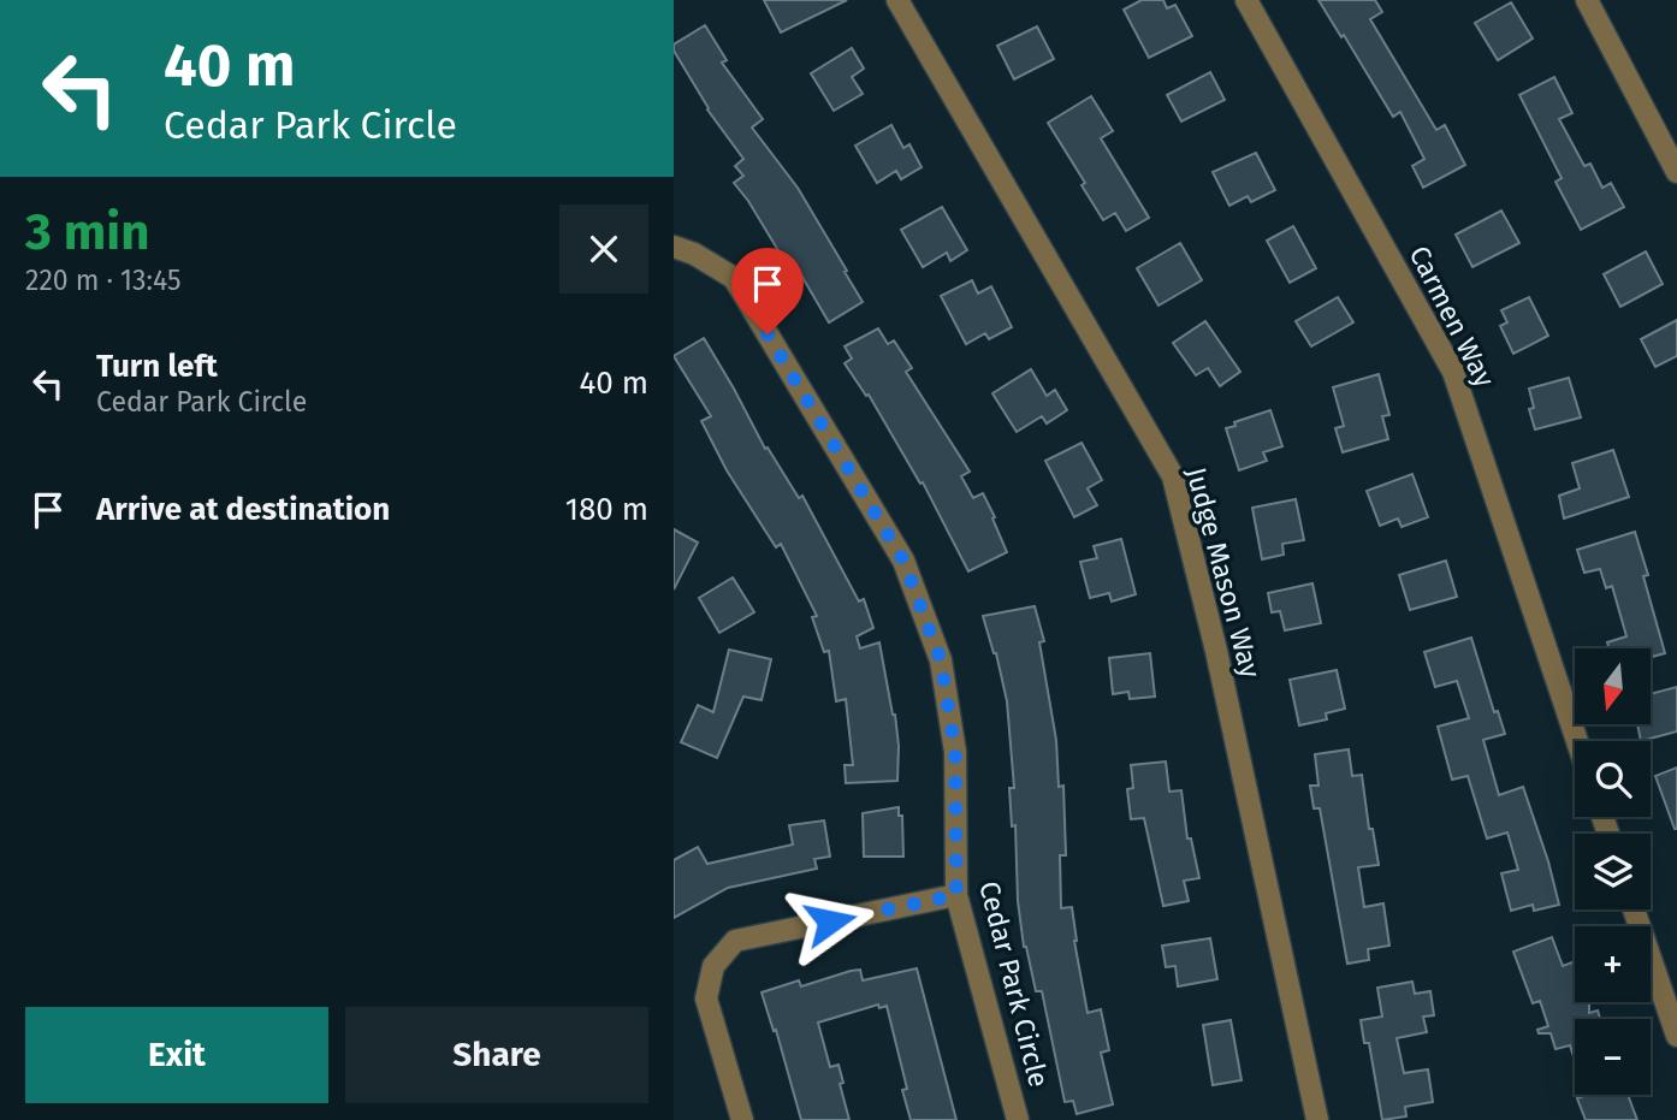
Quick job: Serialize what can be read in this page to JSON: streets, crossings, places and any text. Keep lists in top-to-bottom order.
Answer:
{
  "streets": {
    "street": ["Carmen Way", "Judge Mason Way", "Cedar Park Circle"]
  },
  "north": "bottom",
  "page": {
    "turn": ["40 m", "Cedar Park Circle"],
    "heading": ["3 min", "220 m · 13:45"],
    "list": [
      {
        "name": "Turn left",
        "note": "Cedar Park Circle",
        "value": "40 m"
      },
      {
        "name": "Arrive at destination",
        "value": "180 m"
      }
    ],
    "map_buttons": ["+", "−"],
    "buttons": ["Exit", "Share"]
  }
}
